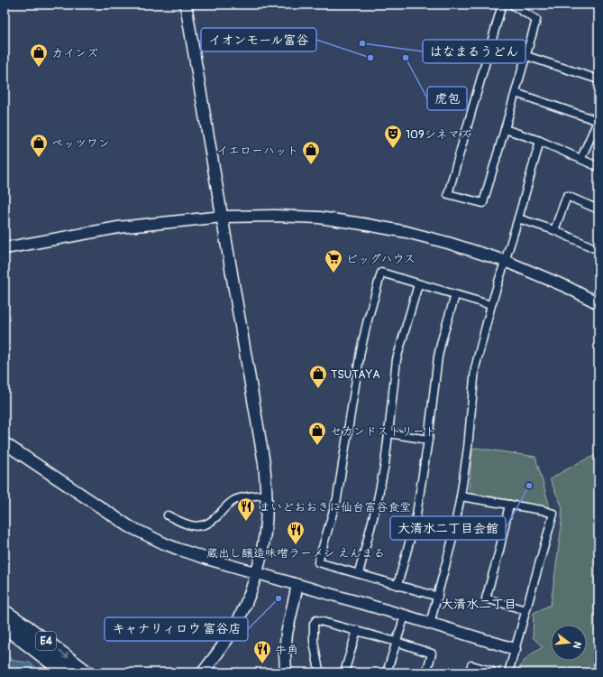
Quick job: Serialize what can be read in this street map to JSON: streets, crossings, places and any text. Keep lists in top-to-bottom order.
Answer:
{
  "streets": {
    "highway": ["E4"]
  },
  "districts": ["大清水二丁目"],
  "places": {
    "other": [
      "はなまるうどん",
      "イオンモール富谷",
      "虎包",
      "大清水二丁目会館",
      "キャナリィロウ 富谷店"
    ],
    "shop": [
      "カインズ",
      "ペッツワン",
      "イエローハット",
      "TSUTAYA",
      "セカンドストリート"
    ],
    "theatre": ["109シネマズ"],
    "supermarket": ["ビッグハウス"],
    "restaurant": ["まいどおおきに仙台富谷食堂", "蔵出し醸造味噌ラーメン えんまる", "牛角"]
  },
  "north": "right"
}
